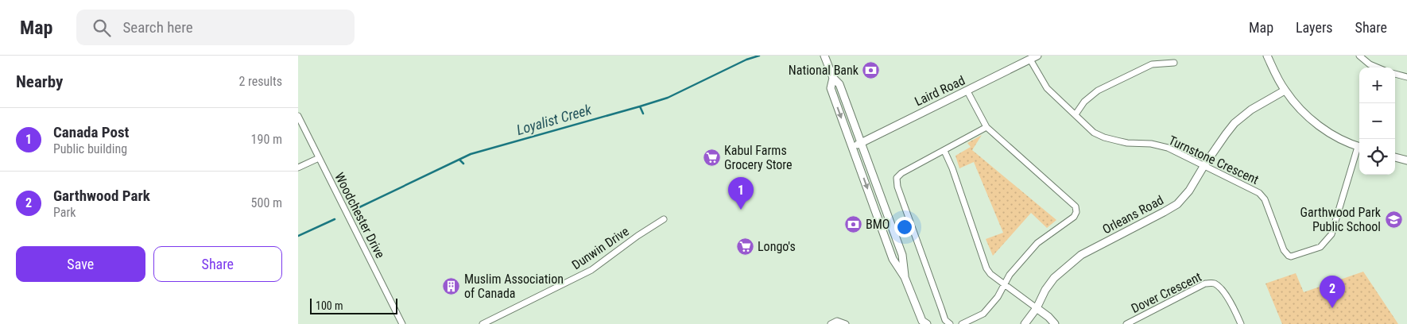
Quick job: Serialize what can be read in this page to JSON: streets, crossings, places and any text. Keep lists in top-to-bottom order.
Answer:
{
  "streets": {
    "street": [
      "Laird Road",
      "Turnstone Crescent",
      "Orleans Road",
      "Woodchester Drive",
      "Dunwin Drive",
      "Dover Crescent"
    ]
  },
  "crossings": [
    ["Laird Road", "Turnstone Crescent"],
    ["Turnstone Crescent", "Orleans Road"]
  ],
  "water": ["Loyalist Creek"],
  "places": {
    "bank": ["National Bank", "BMO"],
    "supermarket": ["Kabul Farms Grocery Store", "Longo's"],
    "school or university": ["Garthwood Park Public School"],
    "building": ["Muslim Association of Canada"]
  },
  "scale_bar": "100 m",
  "page": {
    "header": "Map",
    "search": "Search here",
    "nav": ["Map", "Layers", "Share"],
    "heading": ["Nearby", "2 results"],
    "map_buttons": ["+", "−"],
    "list": [
      {
        "mark": "1",
        "name": "Canada Post",
        "note": "Public building",
        "value": "190 m"
      },
      {
        "mark": "2",
        "name": "Garthwood Park",
        "note": "Park",
        "value": "500 m"
      }
    ],
    "pins": ["1", "2"],
    "buttons": ["Save", "Share"],
    "scale": "100 m"
  }
}
